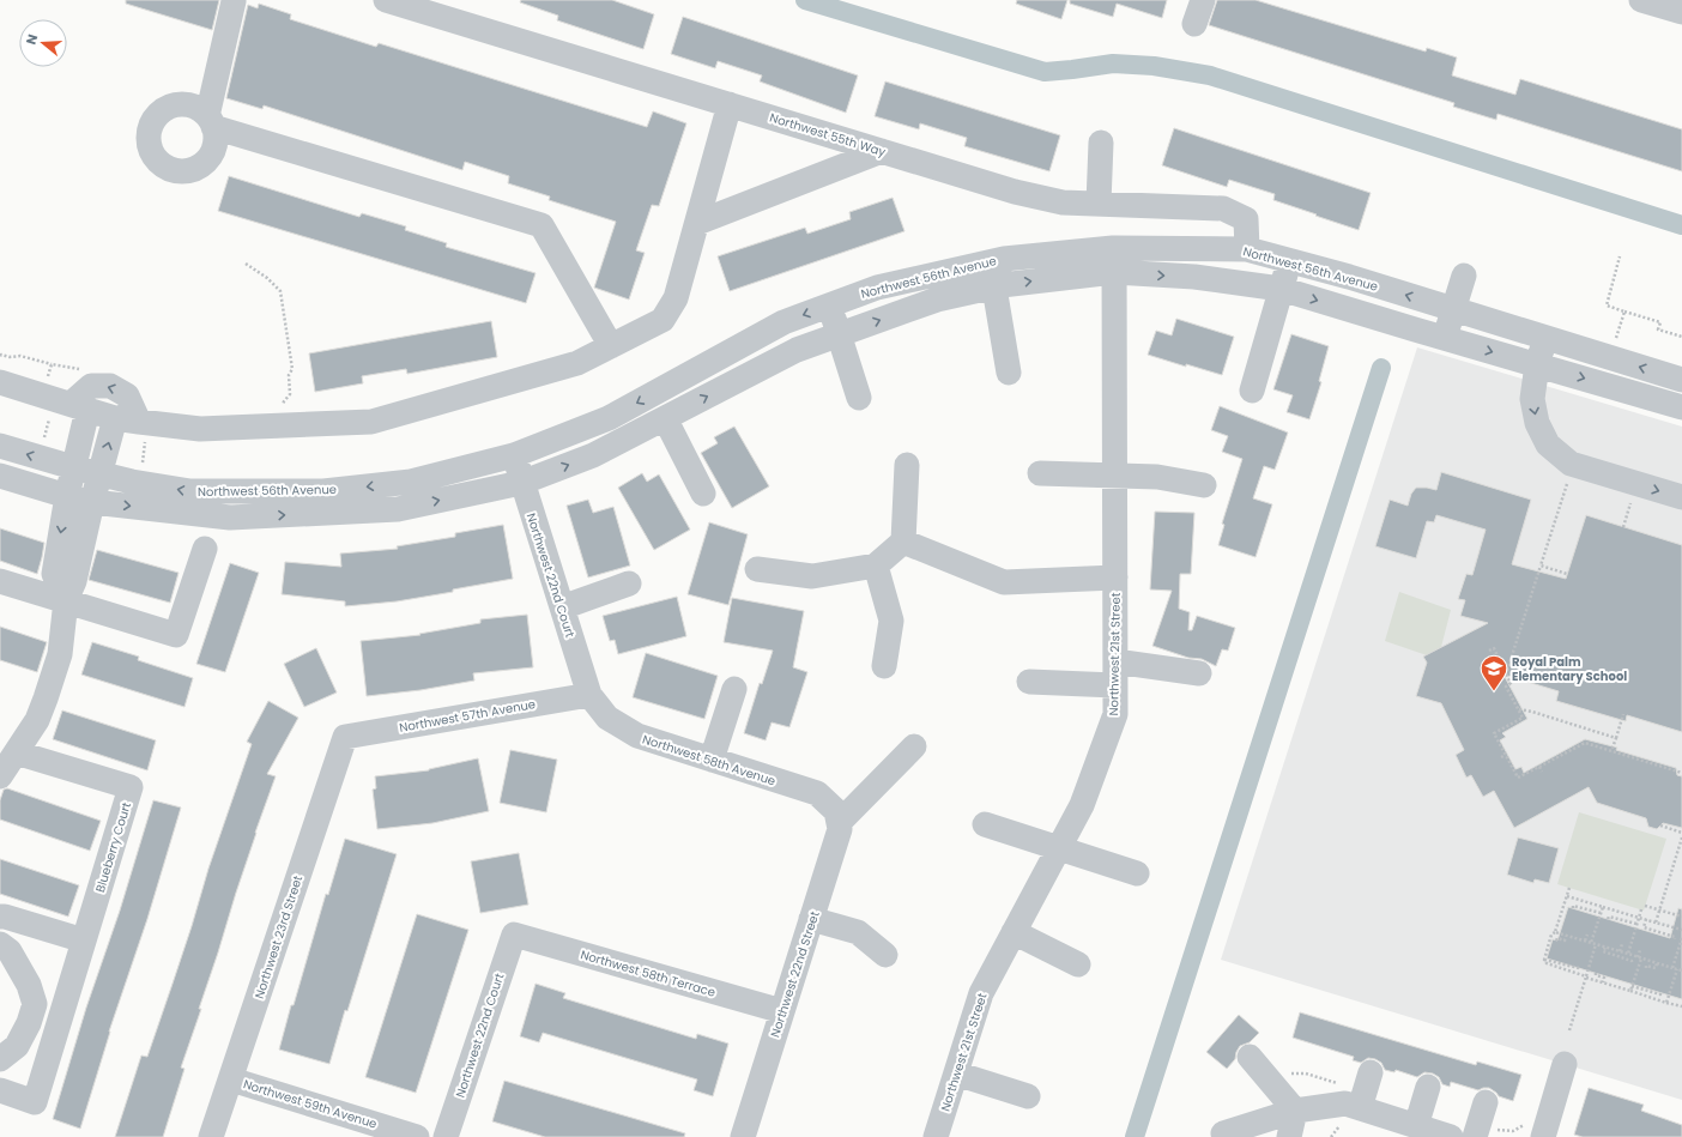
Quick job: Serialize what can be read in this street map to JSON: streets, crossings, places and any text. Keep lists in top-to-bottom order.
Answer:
{
  "streets": {
    "street": [
      "Northwest 55th Way",
      "Northwest 56th Avenue",
      "Northwest 22nd Court",
      "Northwest 21st Street",
      "Northwest 57th Avenue",
      "Northwest 58th Avenue",
      "Blueberry Court",
      "Northwest 23rd Street",
      "Northwest 58th Terrace",
      "Northwest 22nd Street",
      "Northwest 59th Avenue"
    ]
  },
  "crossings": [
    ["Northwest 55th Way", "Northwest 56th Avenue"],
    ["Northwest 56th Avenue", "Northwest 22nd Court"],
    ["Northwest 56th Avenue", "Northwest 21st Street"],
    ["Northwest 56th Avenue", "Blueberry Court"],
    ["Northwest 22nd Court", "Northwest 57th Avenue"],
    ["Northwest 22nd Court", "Northwest 58th Avenue"],
    ["Northwest 22nd Court", "Northwest 58th Terrace"],
    ["Northwest 57th Avenue", "Northwest 58th Avenue"],
    ["Northwest 57th Avenue", "Northwest 23rd Street"],
    ["Northwest 58th Avenue", "Northwest 22nd Street"],
    ["Northwest 23rd Street", "Northwest 59th Avenue"],
    ["Northwest 58th Terrace", "Northwest 22nd Street"]
  ],
  "places": {
    "school or university": ["Royal Palm Elementary School"]
  },
  "north": "left"
}
